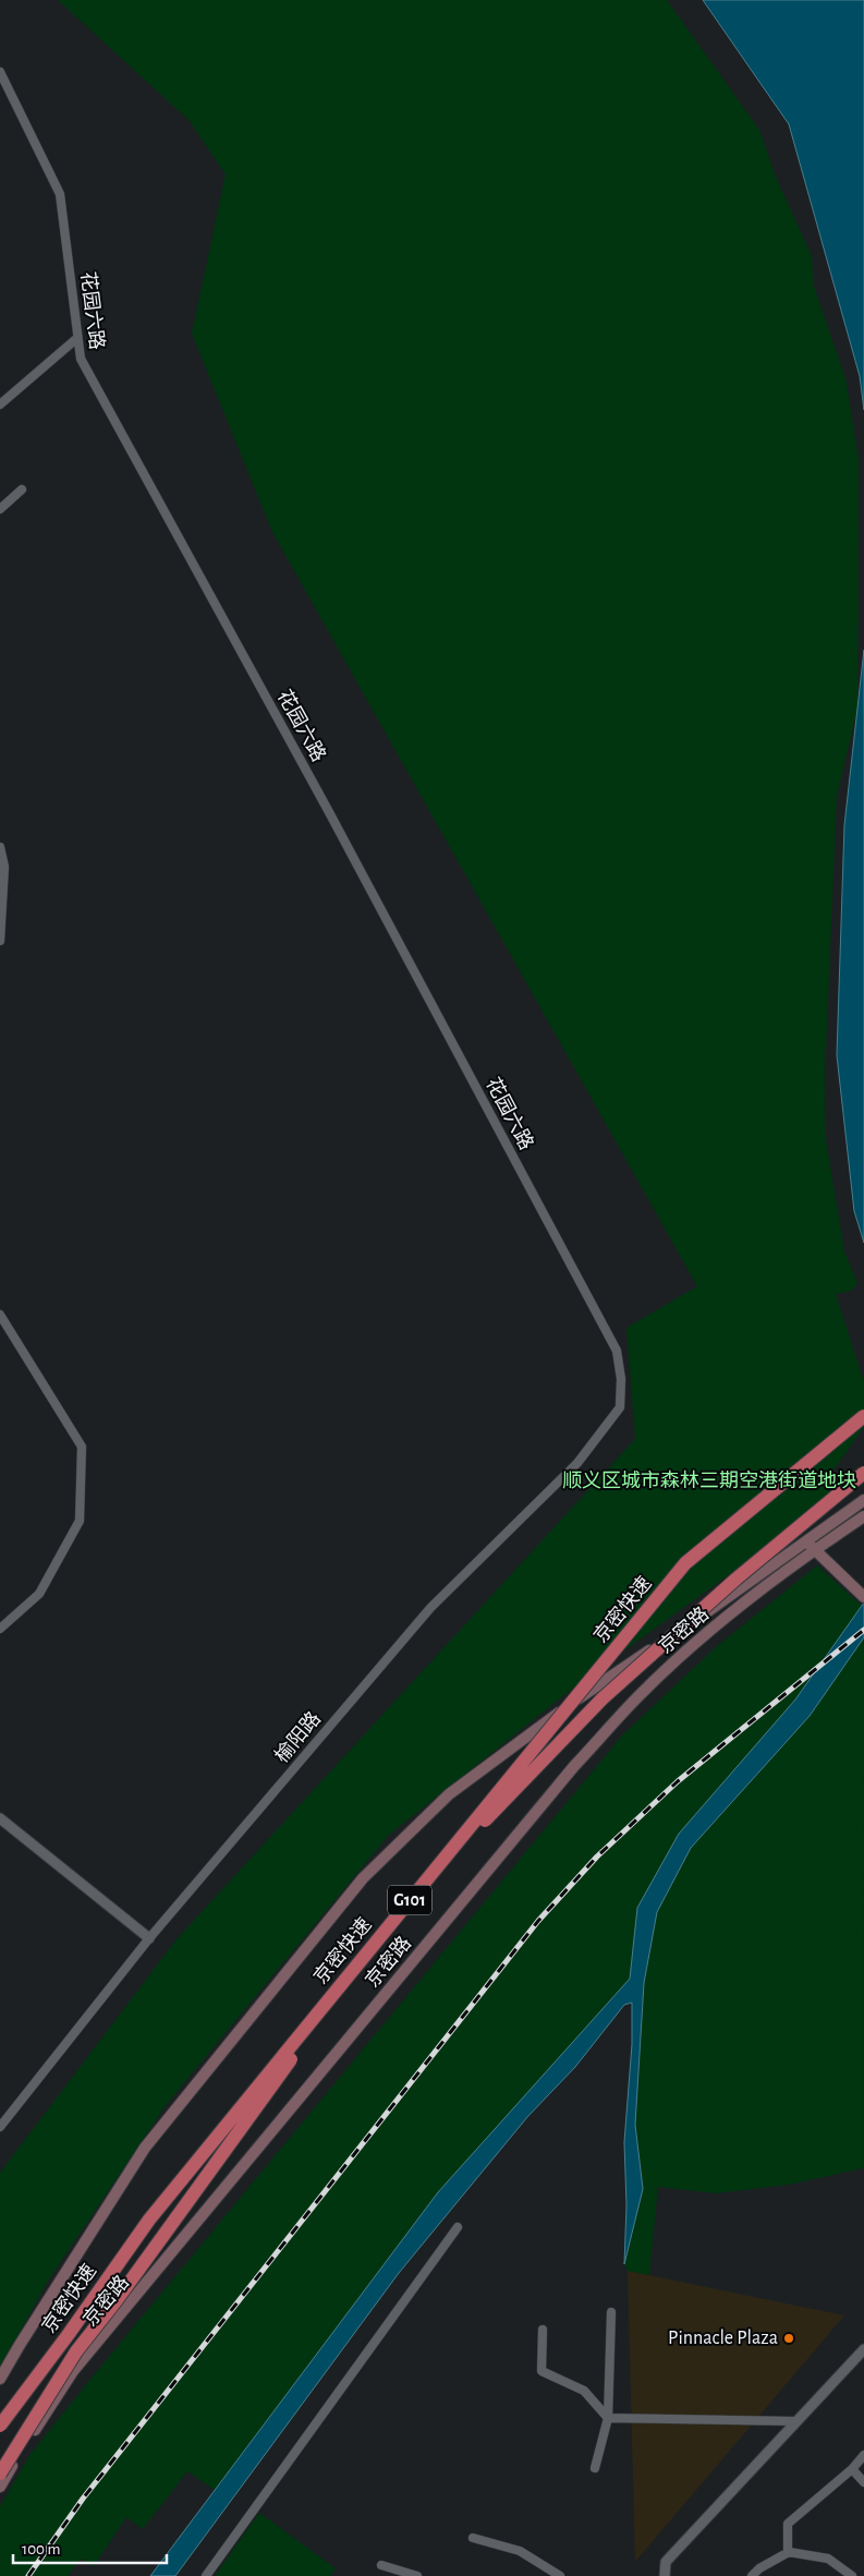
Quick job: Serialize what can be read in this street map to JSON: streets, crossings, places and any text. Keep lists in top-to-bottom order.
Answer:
{
  "streets": {
    "highway": ["京密快速", "G101"],
    "main road": ["京密路"],
    "street": ["花园六路", "榆阳路"]
  },
  "crossings": [
    ["花园六路", "榆阳路"]
  ],
  "parks": ["顺义区城市森林三期空港街道地块"],
  "places": ["Pinnacle Plaza"],
  "scale_bar": "100 m"
}
